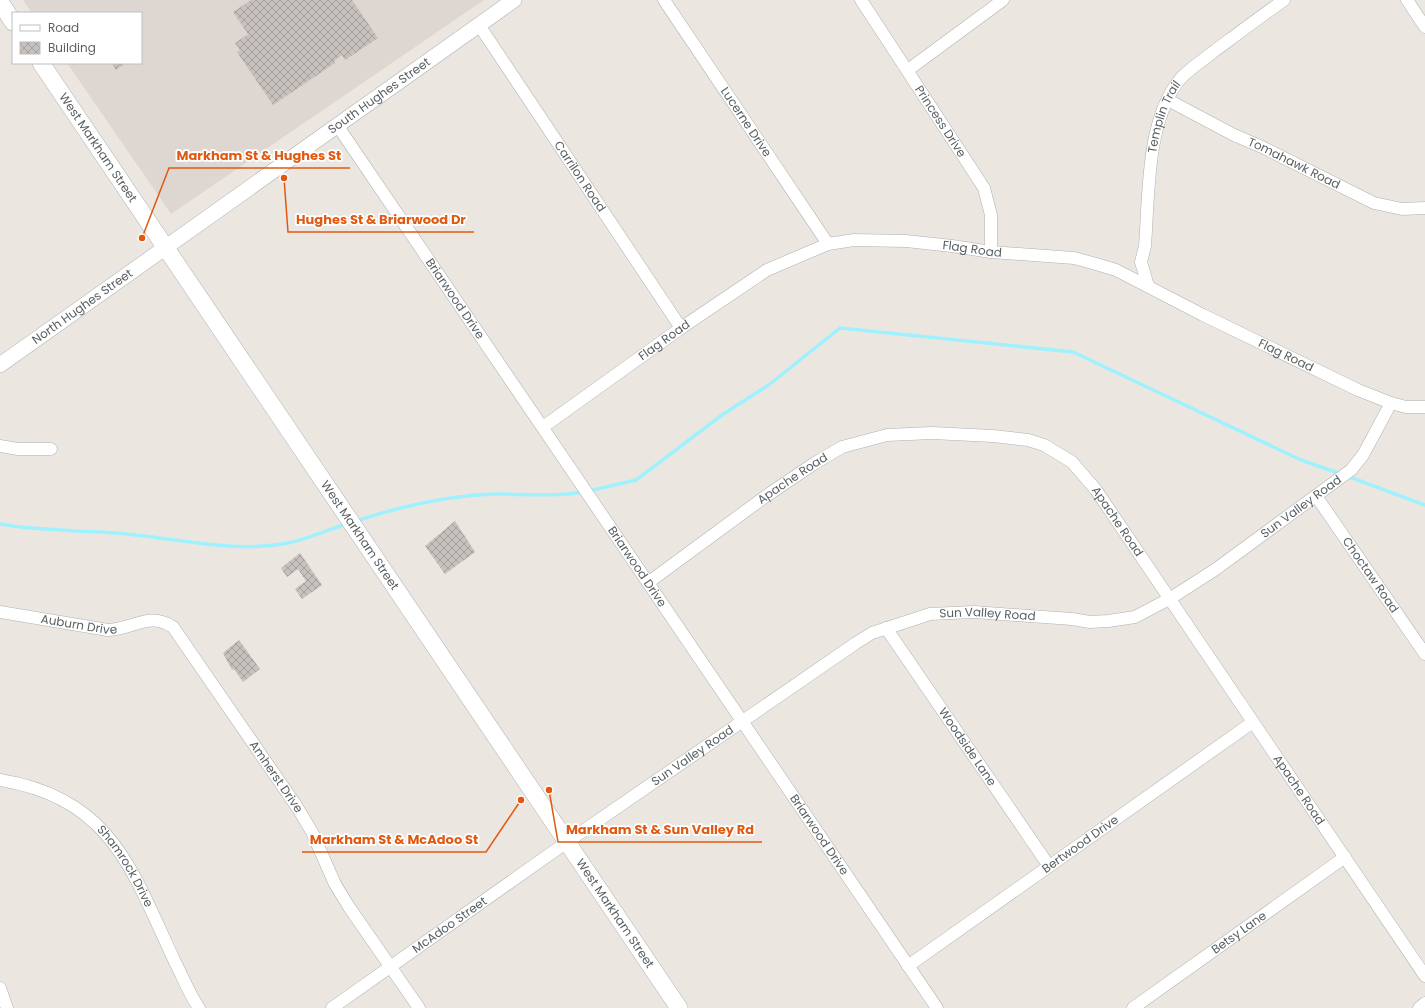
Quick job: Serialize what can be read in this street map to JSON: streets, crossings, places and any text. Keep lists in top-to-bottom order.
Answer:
{
  "streets": {
    "main road": ["West Markham Street"],
    "street": [
      "South Hughes Street",
      "Templin Trail",
      "Princess Drive",
      "Lucerne Drive",
      "Tomahawk Road",
      "Carrilon Road",
      "Flag Road",
      "Briarwood Drive",
      "North Hughes Street",
      "Apache Road",
      "Sun Valley Road",
      "Choctaw Road",
      "Auburn Drive",
      "Woodside Lane",
      "Amherst Drive",
      "Bertwood Drive",
      "Shamrock Drive",
      "McAdoo Street",
      "Betsy Lane"
    ]
  },
  "crossings": [
    ["South Hughes Street", "West Markham Street"],
    ["South Hughes Street", "Carrilon Road"],
    ["South Hughes Street", "Briarwood Drive"],
    ["South Hughes Street", "North Hughes Street"],
    ["Templin Trail", "Tomahawk Road"],
    ["Templin Trail", "Flag Road"],
    ["Princess Drive", "Flag Road"],
    ["Lucerne Drive", "Flag Road"],
    ["West Markham Street", "North Hughes Street"],
    ["West Markham Street", "Sun Valley Road"],
    ["West Markham Street", "McAdoo Street"],
    ["Carrilon Road", "Flag Road"],
    ["Flag Road", "Briarwood Drive"],
    ["Flag Road", "Sun Valley Road"],
    ["Briarwood Drive", "Apache Road"],
    ["Briarwood Drive", "Sun Valley Road"],
    ["Briarwood Drive", "Bertwood Drive"],
    ["Apache Road", "Sun Valley Road"],
    ["Apache Road", "Bertwood Drive"],
    ["Apache Road", "Betsy Lane"],
    ["Sun Valley Road", "Choctaw Road"],
    ["Sun Valley Road", "Woodside Lane"],
    ["Sun Valley Road", "McAdoo Street"],
    ["Auburn Drive", "Amherst Drive"],
    ["Woodside Lane", "Bertwood Drive"],
    ["Amherst Drive", "McAdoo Street"]
  ],
  "places": [
    "Hughes St & Briarwood Dr",
    "Markham St & Hughes St",
    "Markham St & Sun Valley Rd",
    "Markham St & McAdoo St"
  ],
  "legend": ["Road", "Building"]
}
